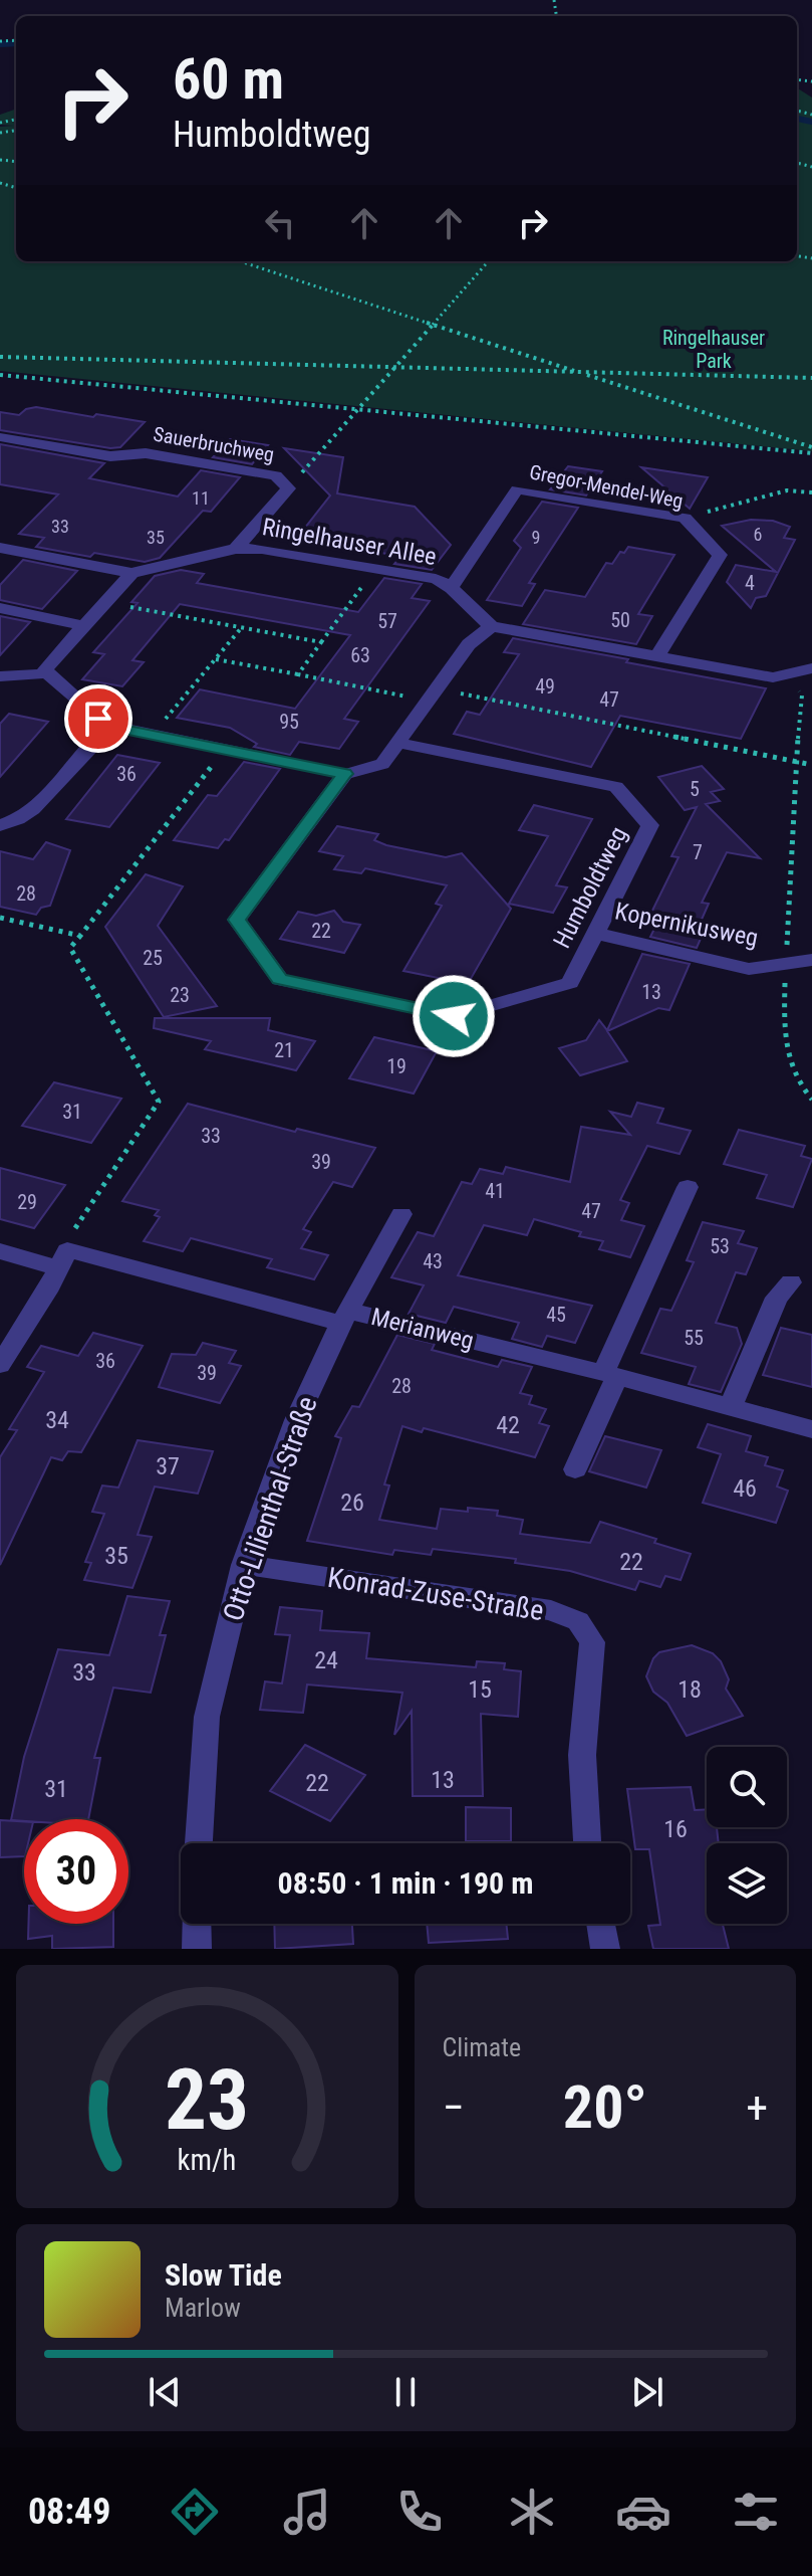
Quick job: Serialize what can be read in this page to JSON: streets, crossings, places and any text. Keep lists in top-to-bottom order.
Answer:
{
  "streets": {
    "street": [
      "Sauerbruchweg",
      "Gregor-Mendel-Weg",
      "Ringelhauser Allee",
      "Humboldtweg",
      "Kopernikusweg",
      "Merianweg",
      "Otto-Lilienthal-Straße",
      "Konrad-Zuse-Straße"
    ]
  },
  "crossings": [
    ["Sauerbruchweg", "Ringelhauser Allee"],
    ["Gregor-Mendel-Weg", "Ringelhauser Allee"],
    ["Humboldtweg", "Kopernikusweg"],
    ["Merianweg", "Otto-Lilienthal-Straße"],
    ["Otto-Lilienthal-Straße", "Konrad-Zuse-Straße"]
  ],
  "parks": ["Ringelhauser Park"],
  "house_numbers": [
    "11",
    "33",
    "6",
    "35",
    "9",
    "4",
    "50",
    "57",
    "63",
    "49",
    "47",
    "95",
    "36",
    "5",
    "7",
    "28",
    "22",
    "25",
    "13",
    "23",
    "21",
    "19",
    "31",
    "33",
    "39",
    "41",
    "29",
    "47",
    "53",
    "43",
    "45",
    "55",
    "36",
    "39",
    "28",
    "34",
    "42",
    "37",
    "46",
    "26",
    "35",
    "22",
    "24",
    "33",
    "15",
    "18",
    "13",
    "22",
    "31",
    "16"
  ],
  "page": {
    "turn": ["60 m", "Humboldtweg"],
    "limit": "30",
    "trip": "08:50 · 1 min · 190 m",
    "tile": "Climate",
    "heat": ["−", "20°", "+"],
    "song": ["Slow Tide", "Marlow"],
    "tabs": "08:49",
    "gauge": ["23", "km/h"]
  }
}
